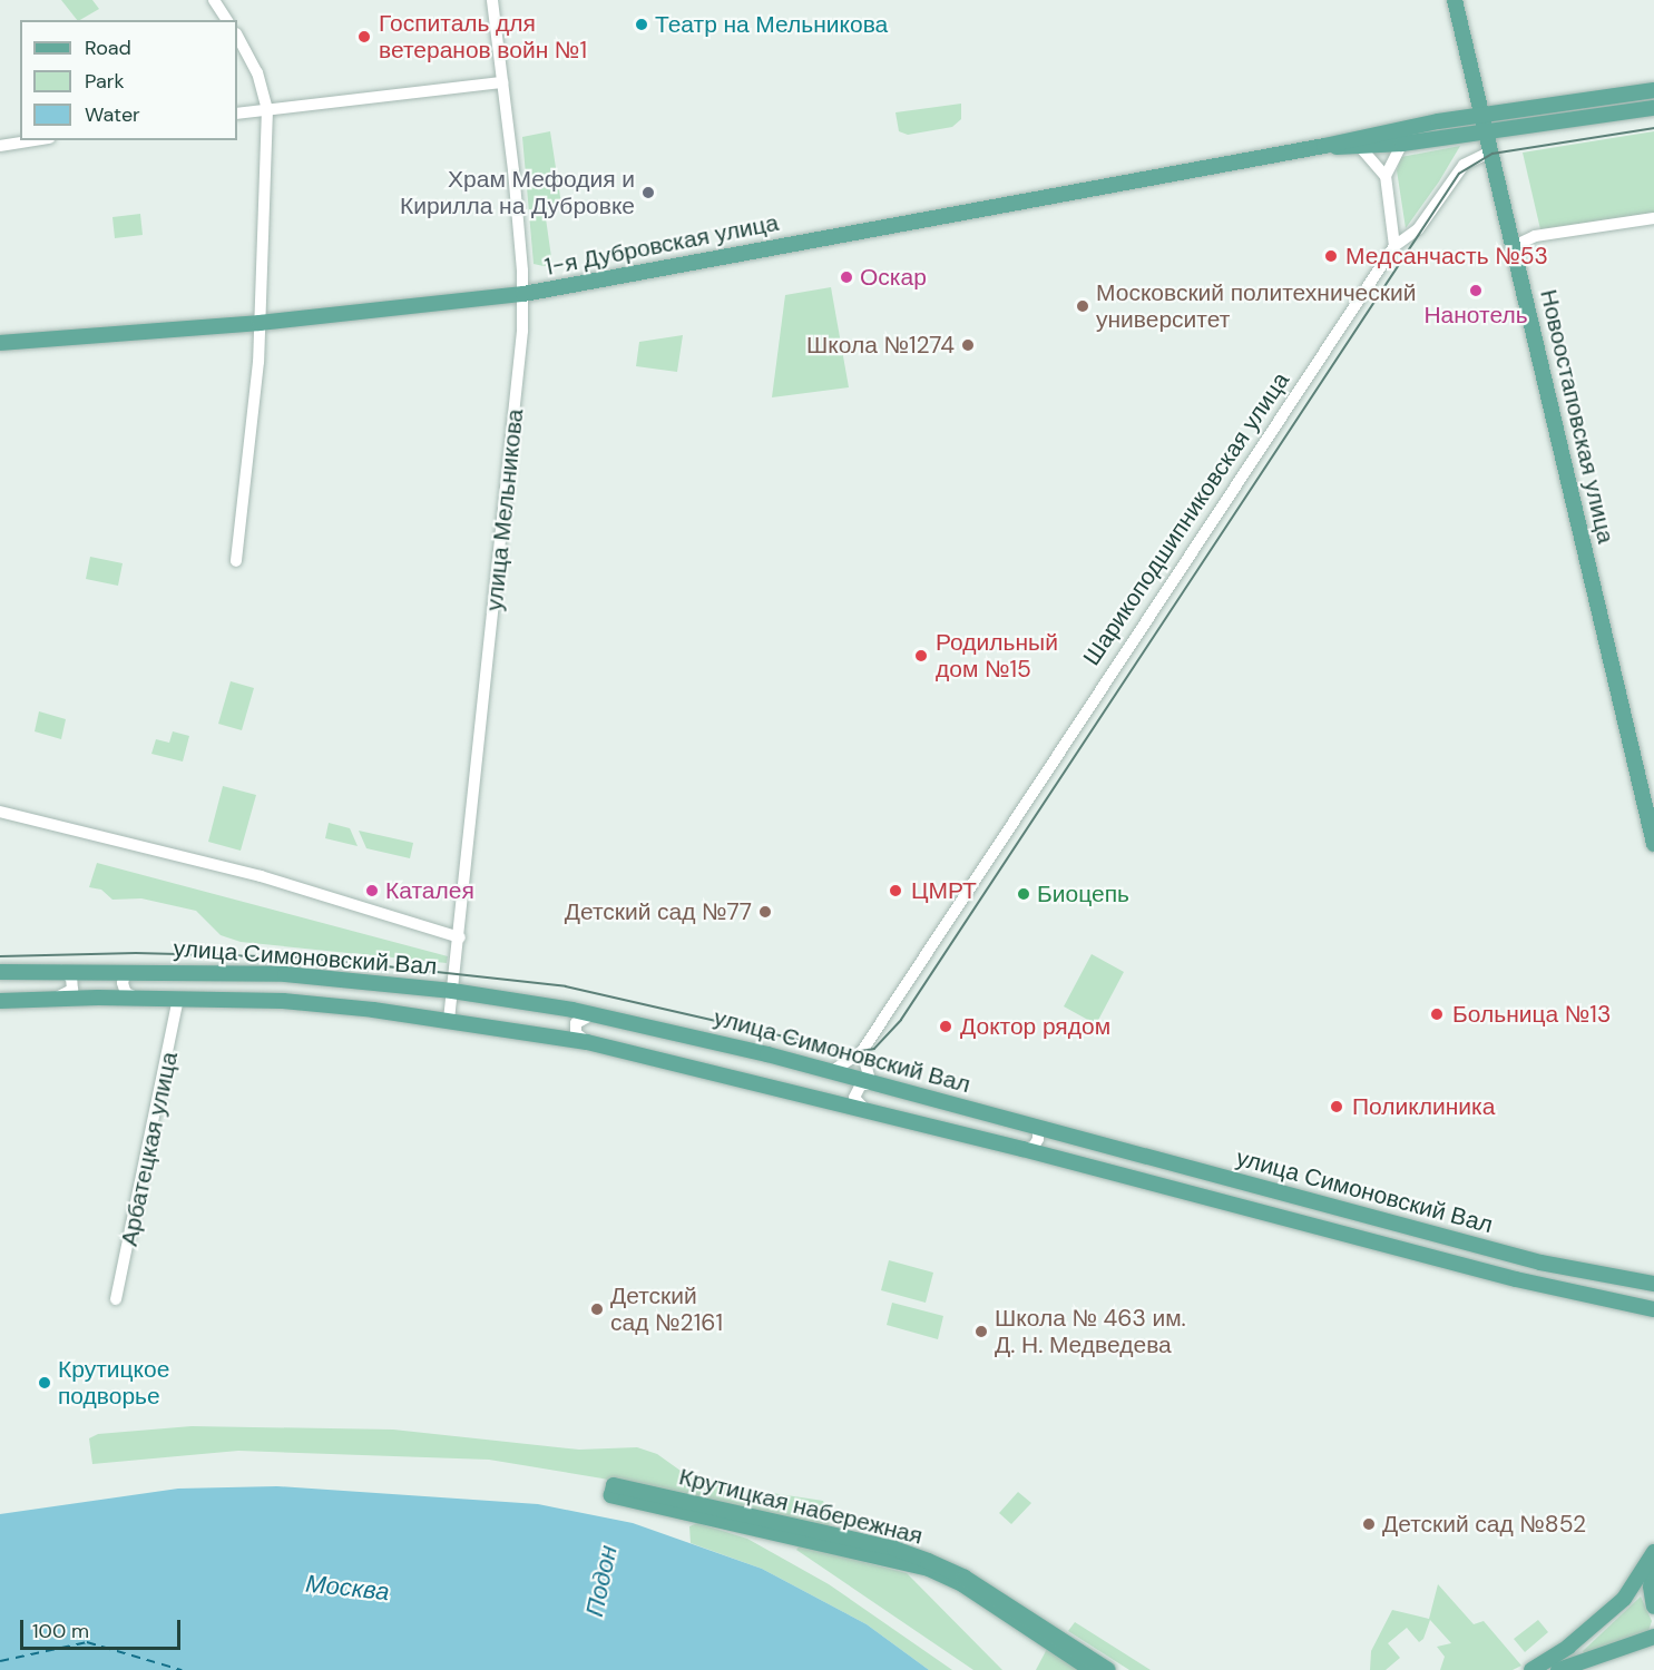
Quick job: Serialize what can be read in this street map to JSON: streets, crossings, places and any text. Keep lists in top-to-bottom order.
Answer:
{
  "streets": {
    "main road": [
      "1-я Дубровская улица",
      "Новоостаповская улица",
      "улица Симоновский Вал",
      "Крутицкая набережная"
    ],
    "street": ["улица Мельникова", "Шарикоподшипниковская улица", "Арбатецкая улица"]
  },
  "crossings": [
    ["1-я Дубровская улица", "Новоостаповская улица"],
    ["1-я Дубровская улица", "улица Мельникова"],
    ["Новоостаповская улица", "Шарикоподшипниковская улица"],
    ["улица Мельникова", "улица Симоновский Вал"],
    ["улица Симоновский Вал", "Арбатецкая улица"]
  ],
  "water": ["Подон", "Москва"],
  "places": [
    "Театр на Мельникова",
    "Госпиталь для ветеранов войн №1",
    "Храм Мефодия и Кирилла на Дубровке",
    "Медсанчасть №53",
    "Оскар",
    "Нанотель",
    "Московский политехнический университет",
    "Школа №1274",
    "Родильный дом №15",
    "Каталея",
    "ЦМРТ",
    "Биоцепь",
    "Детский сад №77",
    "Больница №13",
    "Доктор рядом",
    "Поликлиника",
    "Детский сад №2161",
    "Школа № 463 им. Д. Н. Медведева",
    "Крутицкое подворье",
    "Детский сад №852"
  ],
  "legend": ["Road", "Park", "Water"],
  "scale_bar": "100 m"
}
